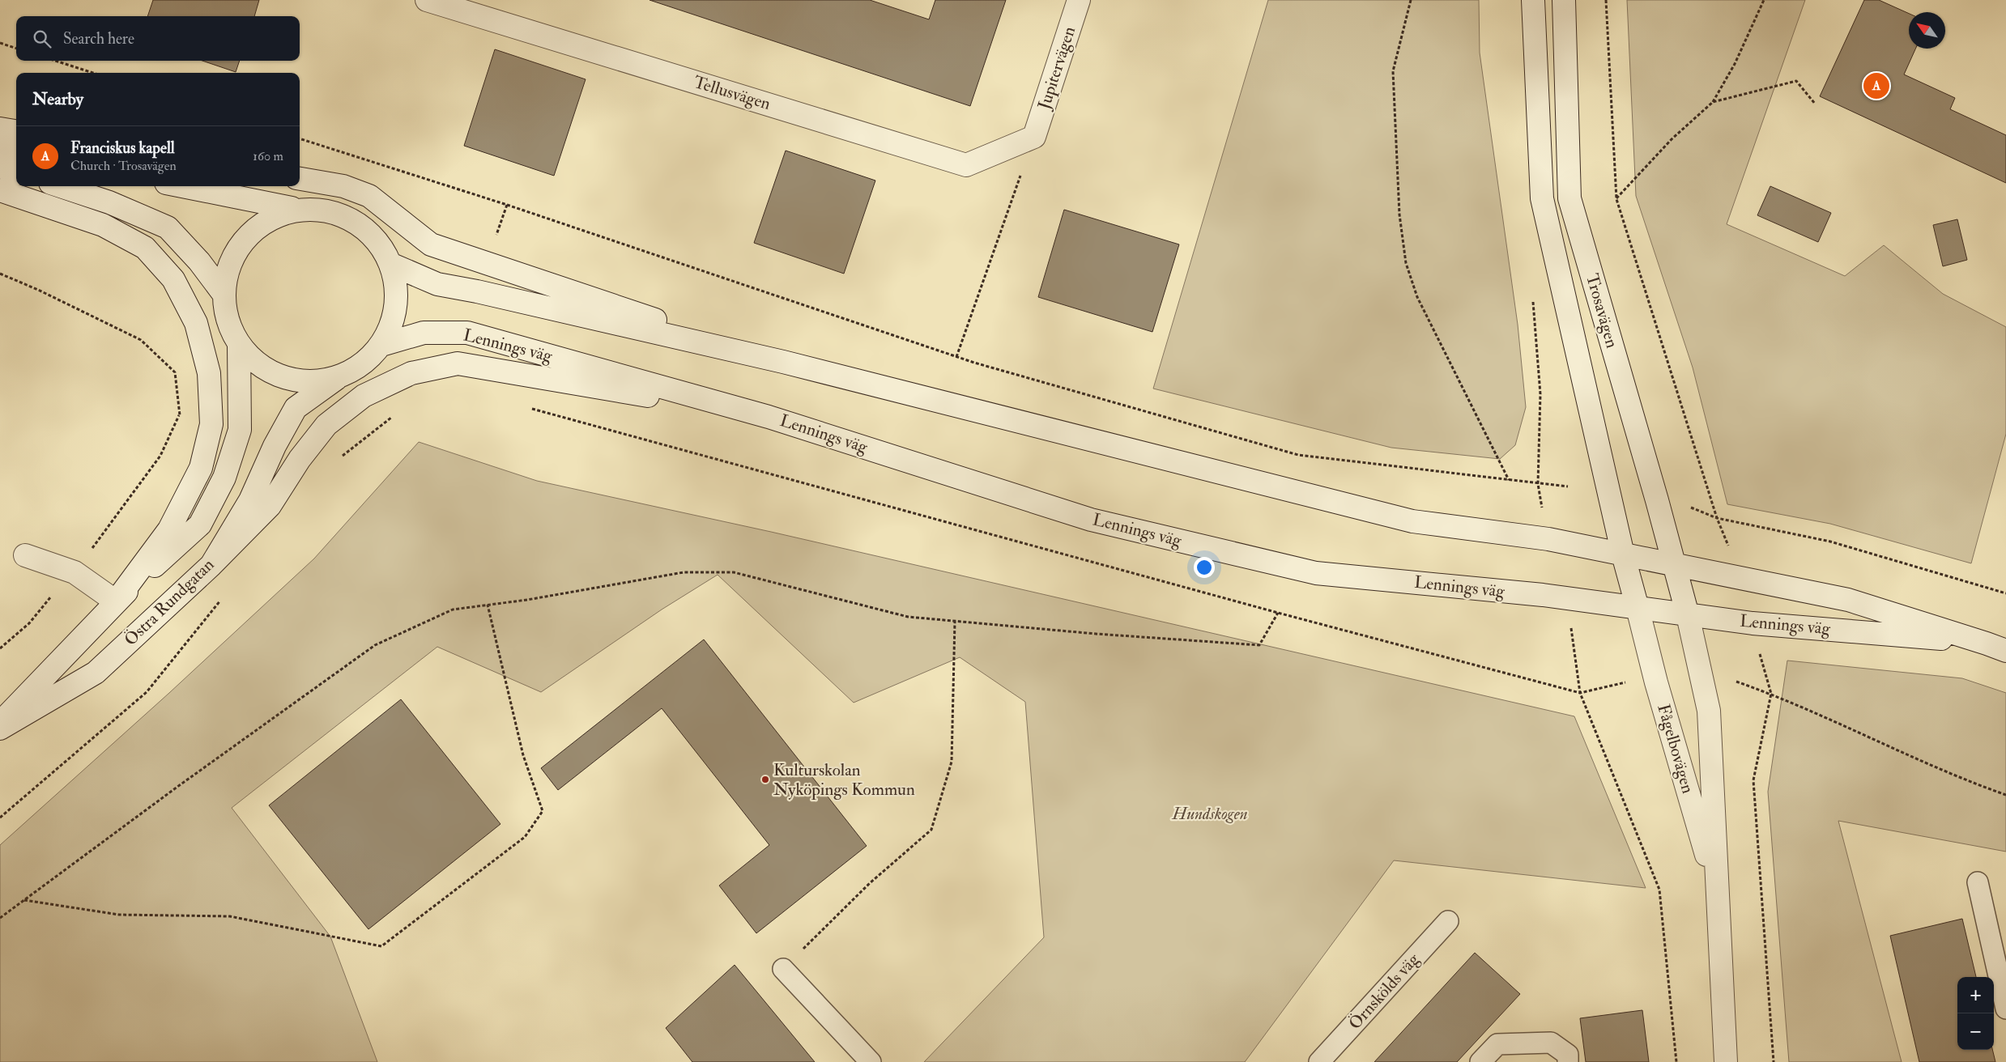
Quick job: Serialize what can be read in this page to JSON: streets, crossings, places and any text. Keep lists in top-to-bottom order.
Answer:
{
  "streets": {
    "main road": [
      "Jupitervägen",
      "Tellusvägen",
      "Trosavägen",
      "Lennings väg",
      "Östra Rundgatan",
      "Fågelbovägen"
    ],
    "lane": ["Örnskölds väg"]
  },
  "crossings": [
    ["Jupitervägen", "Tellusvägen"],
    ["Trosavägen", "Lennings väg"],
    ["Trosavägen", "Fågelbovägen"],
    ["Lennings väg", "Fågelbovägen"]
  ],
  "parks": ["Hundskogen"],
  "places": ["Kulturskolan Nyköpings Kommun"],
  "north": "top left",
  "page": {
    "search": "Search here",
    "pins": "A",
    "heading": "Nearby",
    "list": [
      {
        "mark": "A",
        "name": "Franciskus kapell",
        "note": "Church · Trosavägen",
        "value": "160 m"
      }
    ],
    "map_buttons": ["+", "−"]
  }
}
